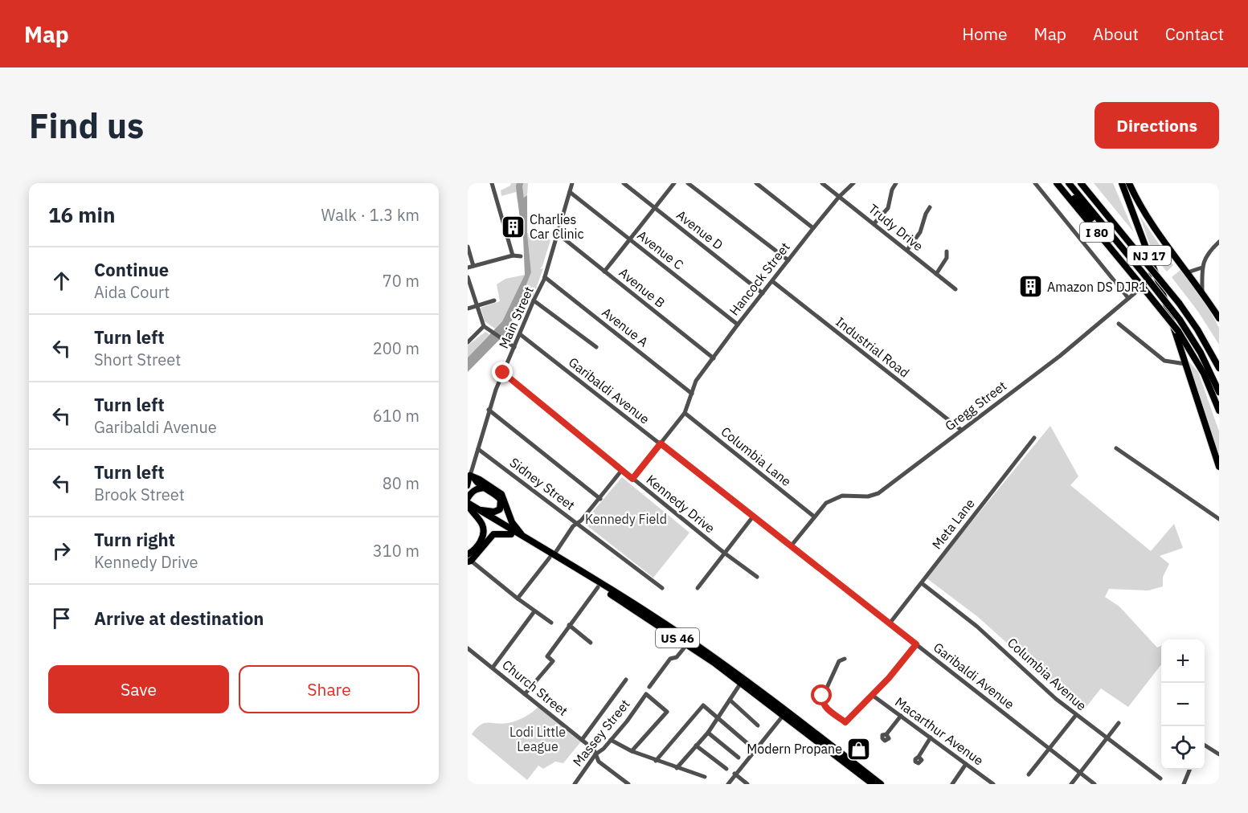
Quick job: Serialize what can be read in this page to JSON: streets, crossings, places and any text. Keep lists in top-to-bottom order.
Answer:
{
  "streets": {
    "highway": ["I 80", "NJ 17", "US 46"],
    "main road": ["Main Street"],
    "street": [
      "Trudy Drive",
      "Avenue D",
      "Avenue C",
      "Hancock Street",
      "Avenue B",
      "Avenue A",
      "Industrial Road",
      "Garibaldi Avenue",
      "Gregg Street",
      "Columbia Lane",
      "Sidney Street",
      "Kennedy Drive",
      "Meta Lane",
      "Columbia Avenue",
      "Church Street",
      "Macarthur Avenue",
      "Massey Street"
    ]
  },
  "crossings": [
    ["Trudy Drive", "Hancock Street"],
    ["Avenue D", "Hancock Street"],
    ["Avenue C", "Hancock Street"],
    ["Avenue C", "Main Street"],
    ["NJ 17", "Gregg Street"],
    ["Hancock Street", "Avenue B"],
    ["Hancock Street", "Avenue A"],
    ["Hancock Street", "Industrial Road"],
    ["Hancock Street", "Garibaldi Avenue"],
    ["Hancock Street", "Columbia Lane"],
    ["Hancock Street", "Kennedy Drive"],
    ["Avenue B", "Main Street"],
    ["Main Street", "Avenue A"],
    ["Main Street", "Garibaldi Avenue"],
    ["Main Street", "Sidney Street"],
    ["Main Street", "Kennedy Drive"],
    ["Industrial Road", "Gregg Street"],
    ["Garibaldi Avenue", "Gregg Street"],
    ["Garibaldi Avenue", "Meta Lane"],
    ["Gregg Street", "Columbia Lane"],
    ["Meta Lane", "Columbia Avenue"],
    ["Church Street", "Massey Street"]
  ],
  "parks": ["Kennedy Field", "Lodi Little League"],
  "places": {
    "building": ["Charlies Car Clinic", "Amazon DS DJR1"],
    "shop": ["Modern Propane"]
  },
  "page": {
    "header": "Map",
    "nav": [
      "Home",
      "Map",
      "About",
      "Contact"
    ],
    "buttons": [
      "Directions",
      ["Save", "Share"]
    ],
    "title": "Find us",
    "heading": ["16 min", "Walk · 1.3 km"],
    "list": [
      ["Continue", "Aida Court", "70 m"],
      ["Turn left", "Short Street", "200 m"],
      ["Turn left", "Garibaldi Avenue", "610 m"],
      ["Turn left", "Brook Street", "80 m"],
      ["Turn right", "Kennedy Drive", "310 m"],
      "Arrive at destination"
    ],
    "map_buttons": ["+", "−"]
  }
}
